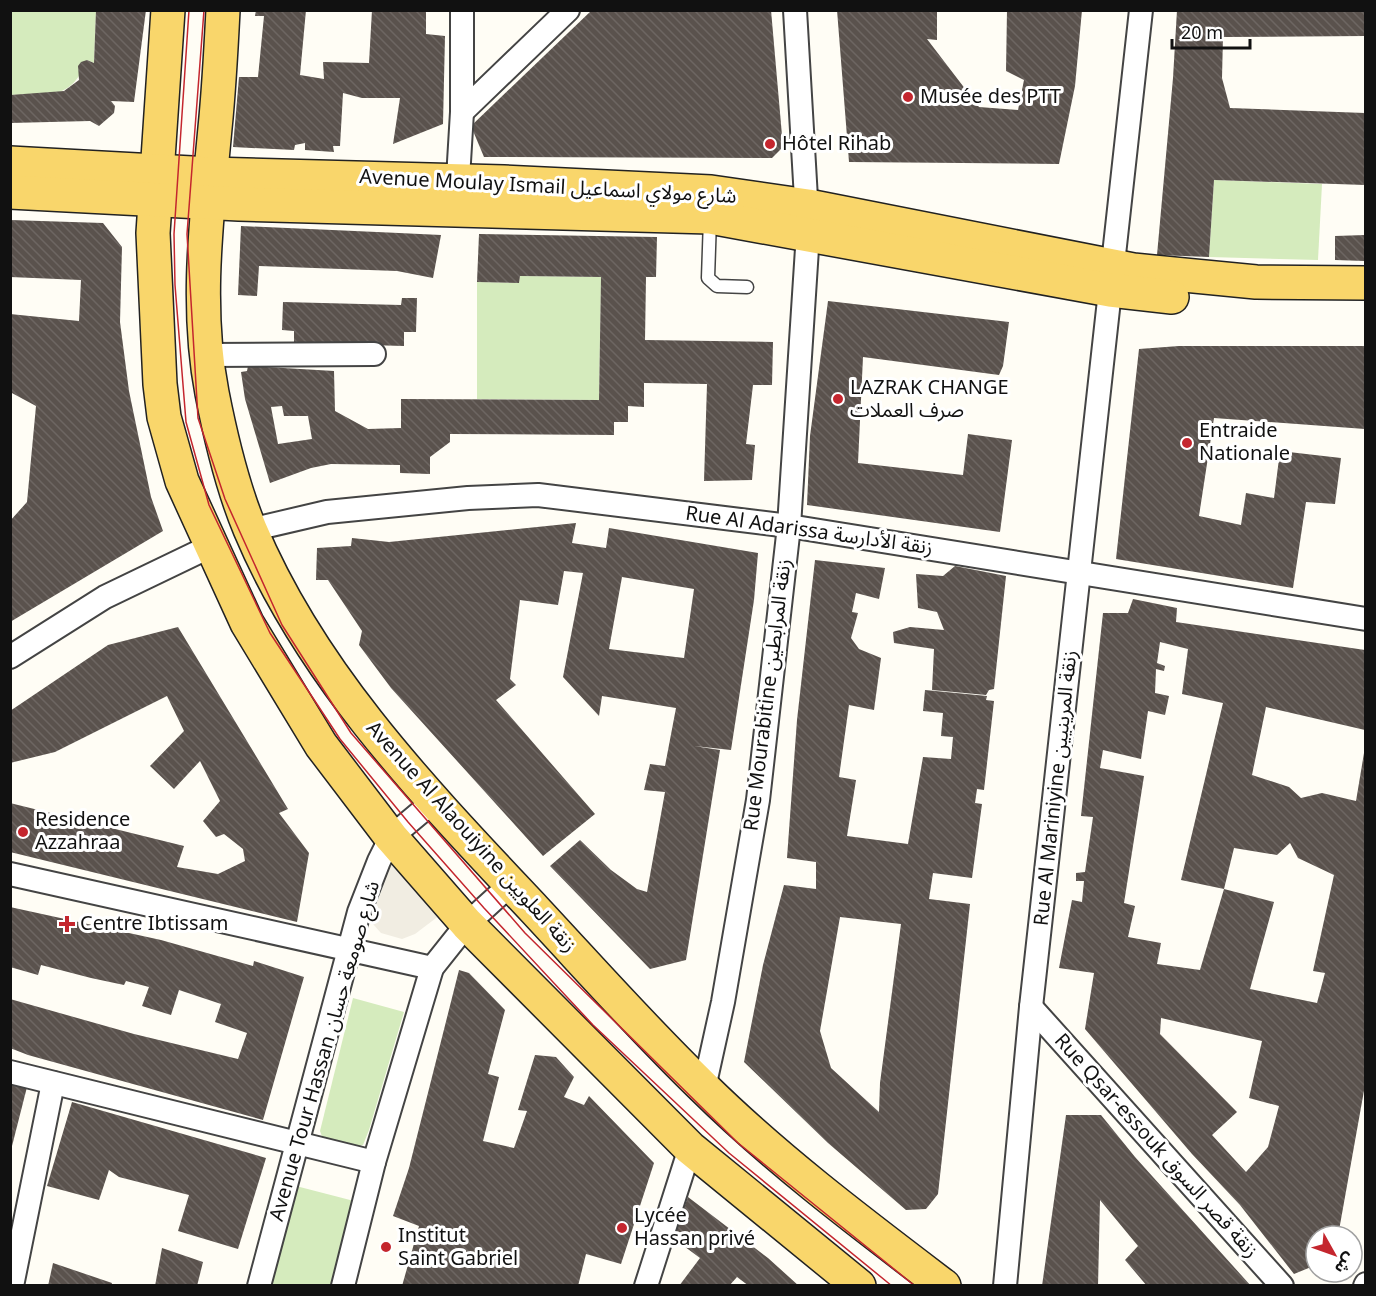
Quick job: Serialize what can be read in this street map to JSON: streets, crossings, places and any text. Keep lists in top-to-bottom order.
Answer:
{
  "streets": {
    "main road": ["Avenue Moulay Ismail شارع مولاي اسماعيل", "Avenue Al Alaouiyine زنقة العلويين"],
    "street": [
      "Rue Al Adarissa زنقة الأدارسة",
      "Rue Mourabitine زنقة المرابطين",
      "Rue Al Mariniyine زنقة المرينيين",
      "Avenue Tour Hassan شارع صومعة حسان",
      "Rue Qsar-essouk زنقة قصر السوق"
    ]
  },
  "crossings": [
    ["Avenue Moulay Ismail شارع مولاي اسماعيل", "Rue Mourabitine زنقة المرابطين"],
    ["Avenue Moulay Ismail شارع مولاي اسماعيل", "Rue Al Mariniyine زنقة المرينيين"],
    ["Avenue Moulay Ismail شارع مولاي اسماعيل", "Avenue Al Alaouiyine زنقة العلويين"],
    ["Rue Al Adarissa زنقة الأدارسة", "Rue Mourabitine زنقة المرابطين"],
    ["Rue Al Adarissa زنقة الأدارسة", "Rue Al Mariniyine زنقة المرينيين"],
    ["Rue Al Adarissa زنقة الأدارسة", "Avenue Al Alaouiyine زنقة العلويين"],
    ["Rue Mourabitine زنقة المرابطين", "Avenue Al Alaouiyine زنقة العلويين"],
    ["Rue Al Mariniyine زنقة المرينيين", "Rue Qsar-essouk زنقة قصر السوق"],
    ["Avenue Al Alaouiyine زنقة العلويين", "Avenue Tour Hassan شارع صومعة حسان"]
  ],
  "places": {
    "other": [
      "Musée des PTT",
      "Hôtel Rihab",
      "LAZRAK CHANGE صرف العملات",
      "Entraide Nationale",
      "Residence Azzahraa",
      "Lycée Hassan privé",
      "Institut Saint Gabriel"
    ],
    "health": ["Centre Ibtissam"]
  },
  "scale_bar": "20 m",
  "north": "bottom right"
}
